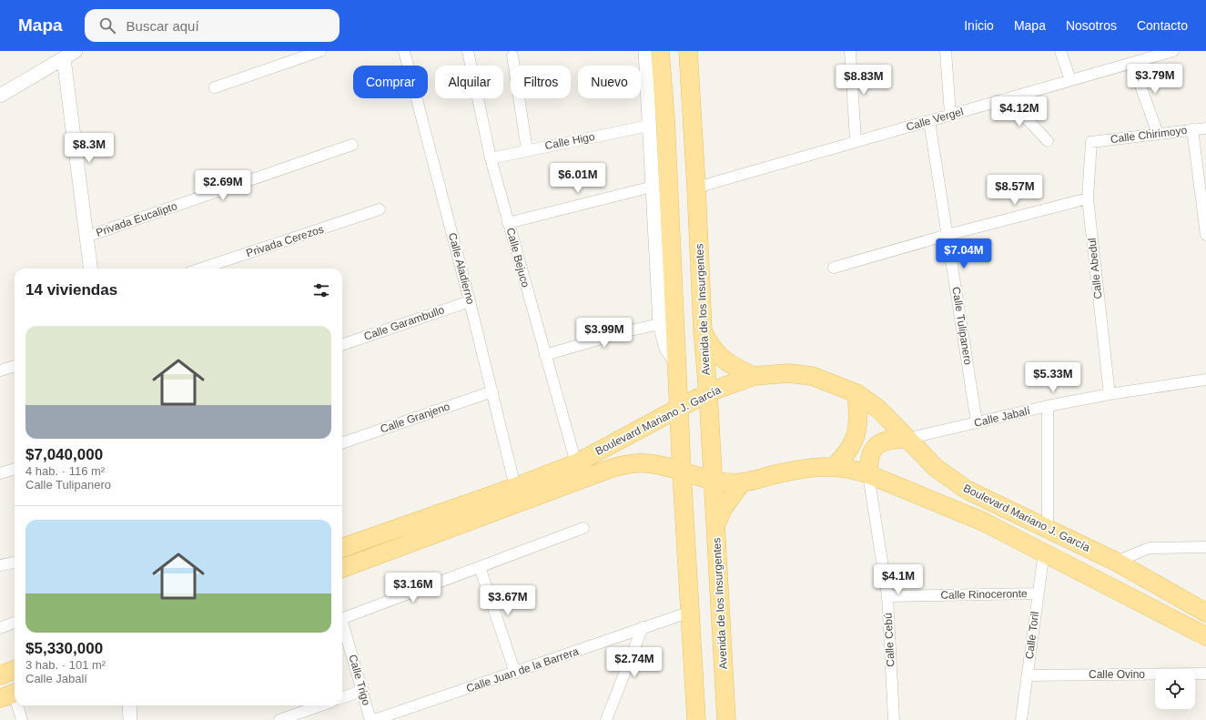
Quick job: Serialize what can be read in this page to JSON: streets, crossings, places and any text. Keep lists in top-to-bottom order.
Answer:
{
  "streets": {
    "main road": ["Avenida de los Insurgentes", "Boulevard Mariano J. García"],
    "street": [
      "Calle Vergel",
      "Calle Chirimoyo",
      "Calle Higo",
      "Privada Eucalipto",
      "Privada Cerezos",
      "Calle Bejuco",
      "Calle Aladierno",
      "Calle Abedul",
      "Calle Garambullo",
      "Calle Tulipanero",
      "Calle Jabalí",
      "Calle Granjeno",
      "Calle Rinoceronte",
      "Calle Toril",
      "Calle Cebú",
      "Calle Juan de la Barrera",
      "Calle Ovino",
      "Calle Trigo"
    ]
  },
  "crossings": [
    ["Calle Vergel", "Avenida de los Insurgentes"],
    ["Calle Vergel", "Calle Tulipanero"],
    ["Calle Chirimoyo", "Calle Abedul"],
    ["Calle Higo", "Calle Bejuco"],
    ["Calle Bejuco", "Boulevard Mariano J. García"],
    ["Calle Aladierno", "Calle Garambullo"],
    ["Calle Aladierno", "Calle Granjeno"],
    ["Calle Aladierno", "Boulevard Mariano J. García"],
    ["Calle Abedul", "Calle Jabalí"],
    ["Avenida de los Insurgentes", "Boulevard Mariano J. García"],
    ["Calle Tulipanero", "Calle Jabalí"],
    ["Calle Jabalí", "Boulevard Mariano J. García"],
    ["Boulevard Mariano J. García", "Calle Toril"],
    ["Boulevard Mariano J. García", "Calle Cebú"],
    ["Calle Rinoceronte", "Calle Toril"],
    ["Calle Rinoceronte", "Calle Cebú"],
    ["Calle Toril", "Calle Ovino"]
  ],
  "page": {
    "header": "Mapa",
    "search": "Buscar aquí",
    "nav": [
      "Inicio",
      "Mapa",
      "Nosotros",
      "Contacto"
    ],
    "price": [
      "$3.79M",
      "$8.83M",
      "$4.12M",
      "$8.3M",
      "$6.01M",
      "$2.69M",
      "$8.57M",
      "$7.04M",
      "$3.99M",
      "$5.33M",
      "$4.1M",
      "$3.16M",
      "$3.67M",
      "$2.74M"
    ],
    "chip": [
      "Comprar",
      "Alquilar",
      "Filtros",
      "Nuevo"
    ],
    "heading": "14 viviendas",
    "list": [
      {
        "name": "$7,040,000",
        "note": "4 hab. · 116 m² · Calle Tulipanero"
      },
      {
        "name": "$5,330,000",
        "note": "3 hab. · 101 m² · Calle Jabalí"
      }
    ]
  }
}
